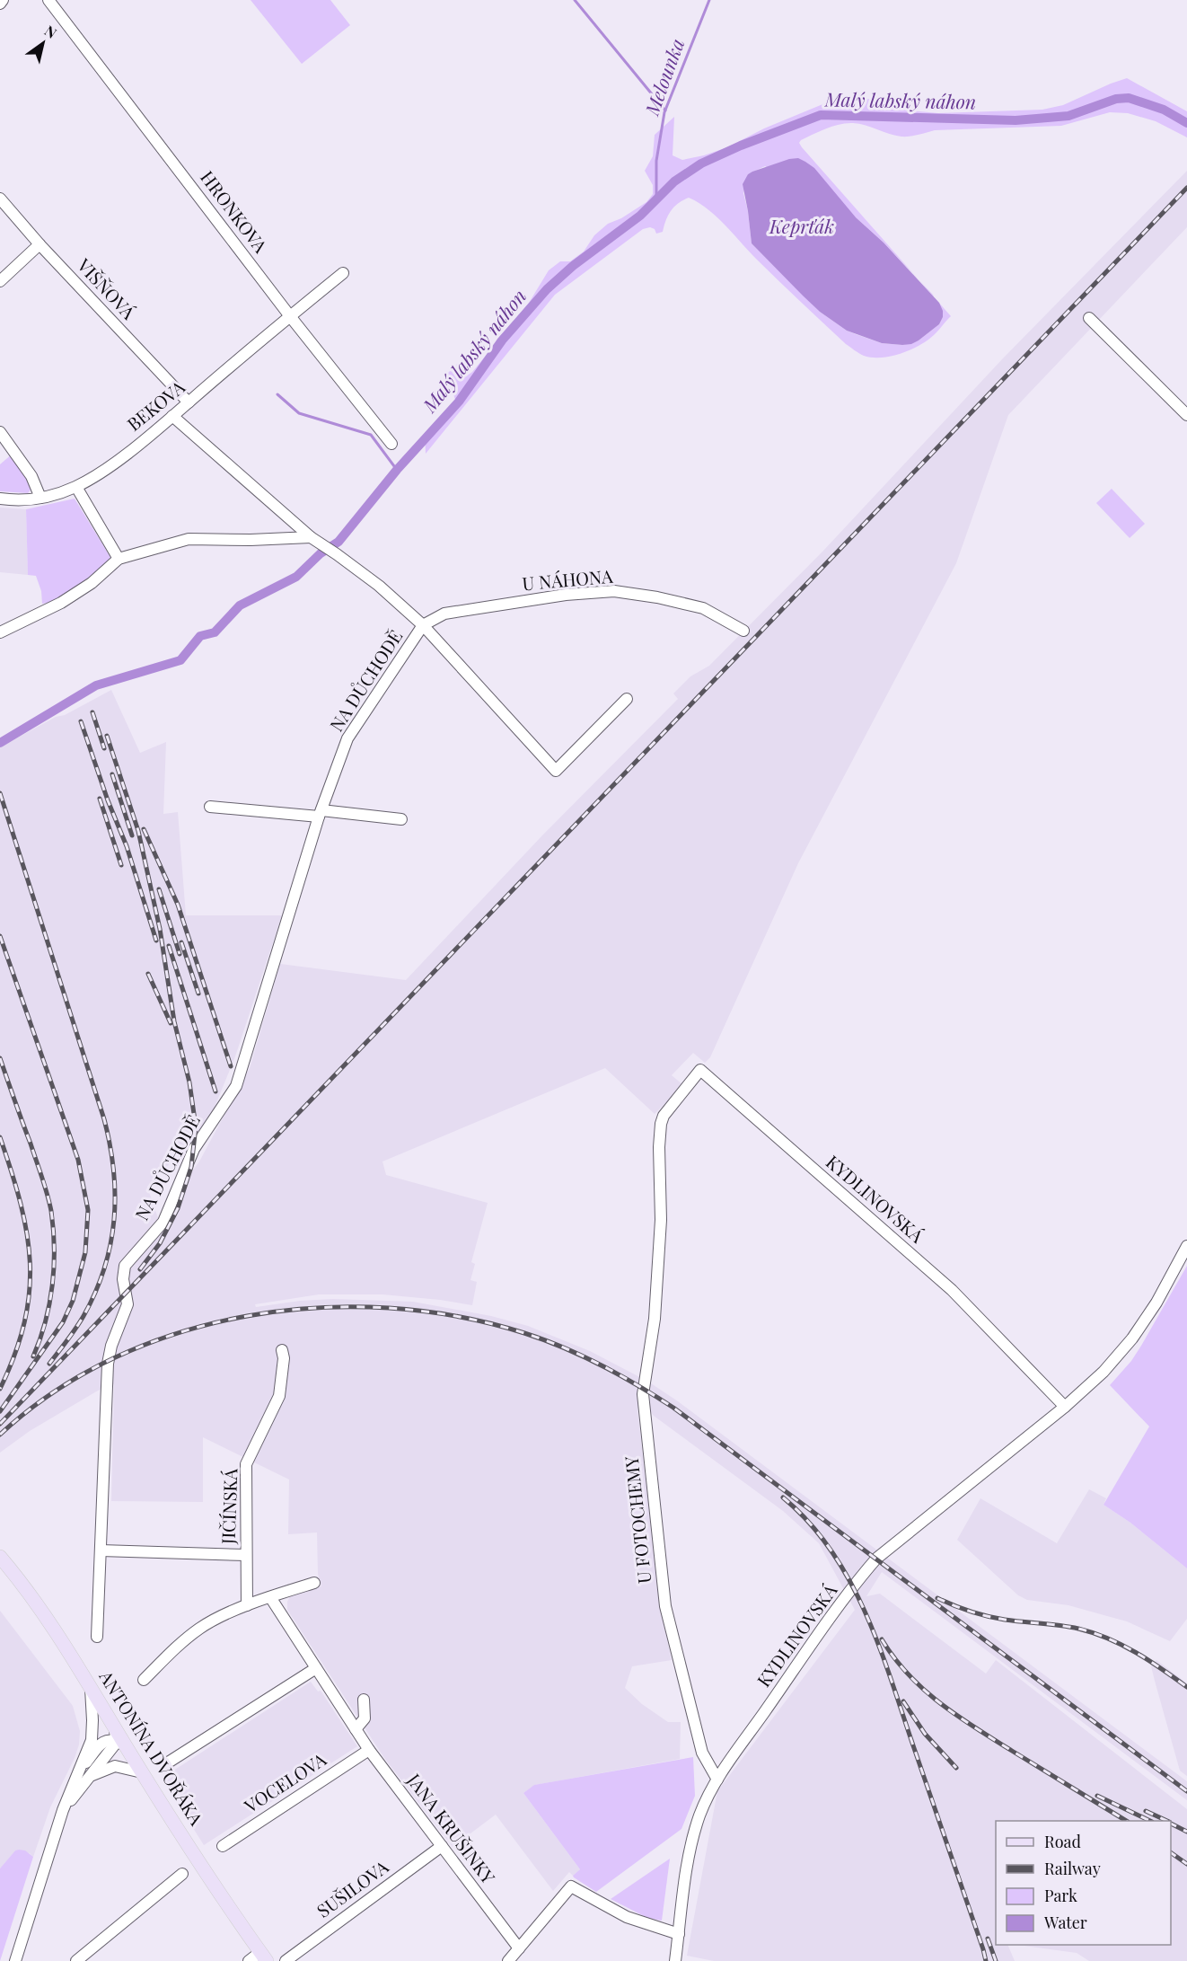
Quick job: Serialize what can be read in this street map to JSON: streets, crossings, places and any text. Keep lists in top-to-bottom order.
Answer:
{
  "streets": {
    "main road": ["ANTONÍNA DVOŘÁKA"],
    "street": [
      "HRONKOVA",
      "VIŠŇOVÁ",
      "BEKOVA",
      "U NÁHONA",
      "NA DŮCHODĚ",
      "KYDLINOVSKÁ",
      "JIČÍNSKÁ",
      "U FOTOCHEMY",
      "VOCELOVA",
      "JANA KRUŠINKY",
      "SUŠILOVA"
    ]
  },
  "crossings": [
    ["HRONKOVA", "BEKOVA"],
    ["VIŠŇOVÁ", "BEKOVA"],
    ["U NÁHONA", "NA DŮCHODĚ"],
    ["KYDLINOVSKÁ", "U FOTOCHEMY"],
    ["VOCELOVA", "JANA KRUŠINKY"],
    ["JANA KRUŠINKY", "SUŠILOVA"]
  ],
  "water": ["Melounka", "Malý labský náhon", "Keprťák"],
  "legend": [
    "Road",
    "Railway",
    "Park",
    "Water"
  ],
  "north": "top right"
}
